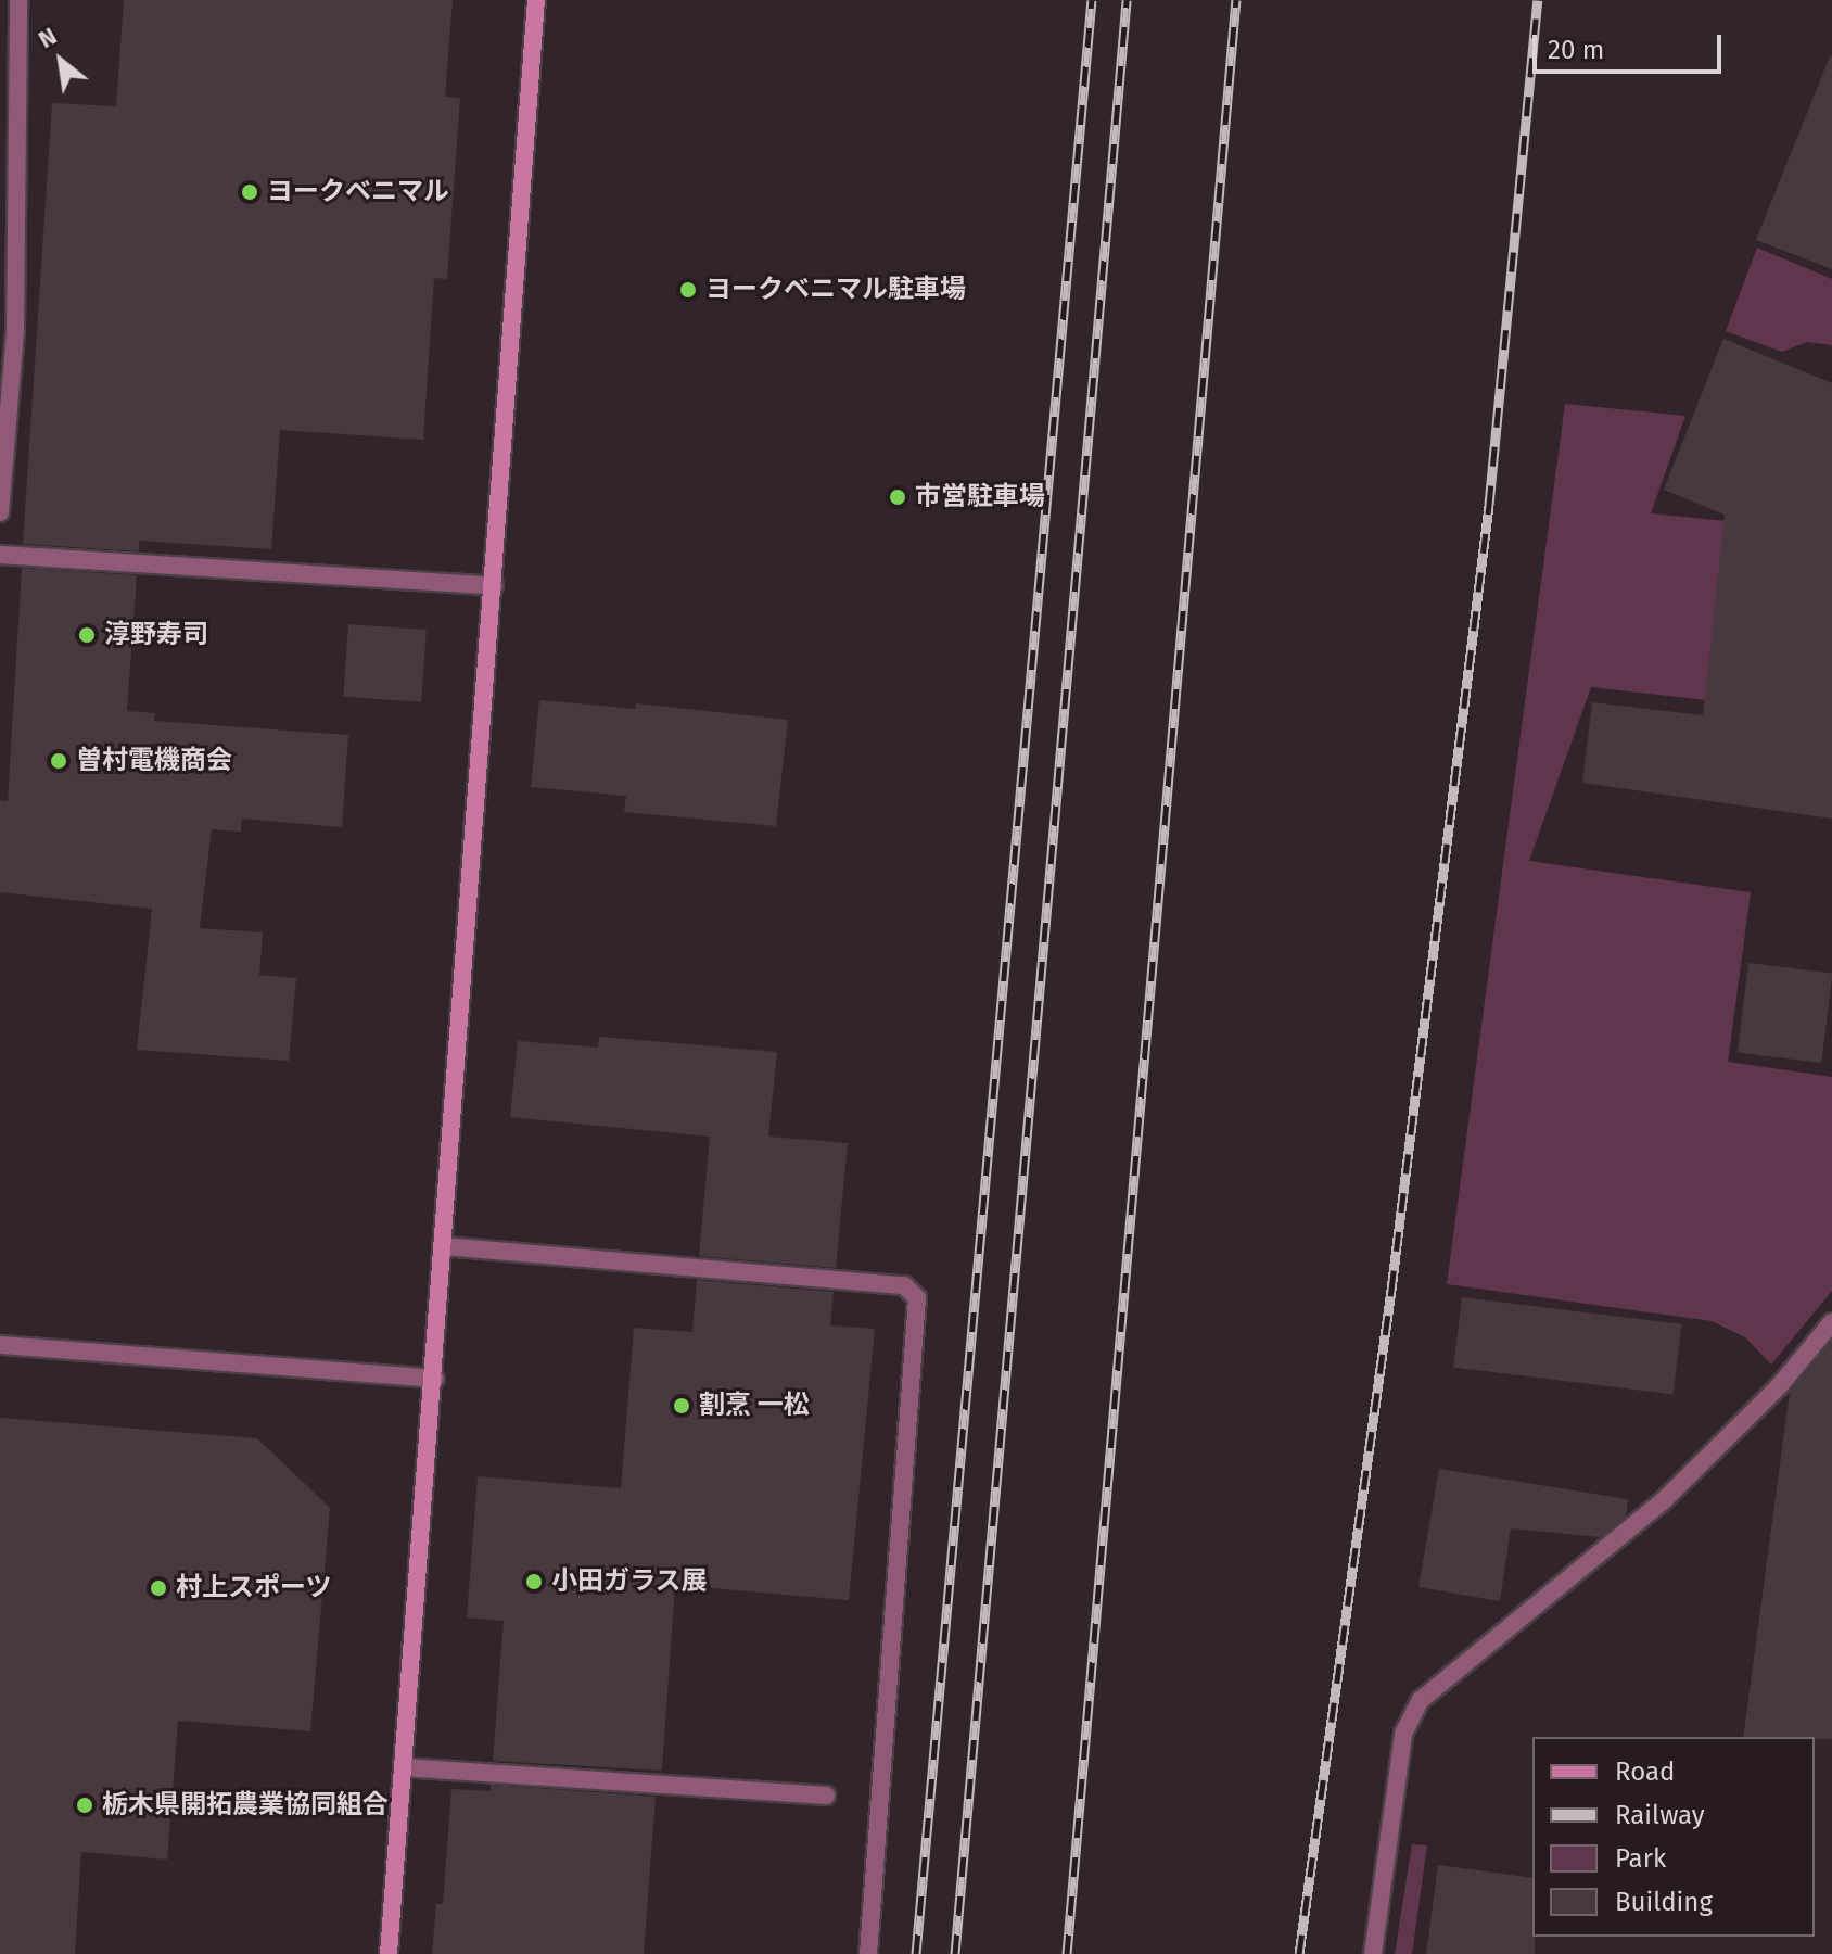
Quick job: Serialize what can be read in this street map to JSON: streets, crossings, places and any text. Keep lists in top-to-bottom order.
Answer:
{
  "places": [
    "ヨークベニマル",
    "ヨークベニマル駐車場",
    "市営駐車場",
    "淳野寿司",
    "曽村電機商会",
    "割烹 一松",
    "小田ガラス展",
    "村上スポーツ",
    "栃木県開拓農業協同組合"
  ],
  "legend": [
    "Road",
    "Railway",
    "Park",
    "Building"
  ],
  "scale_bar": "20 m",
  "north": "top left"
}
